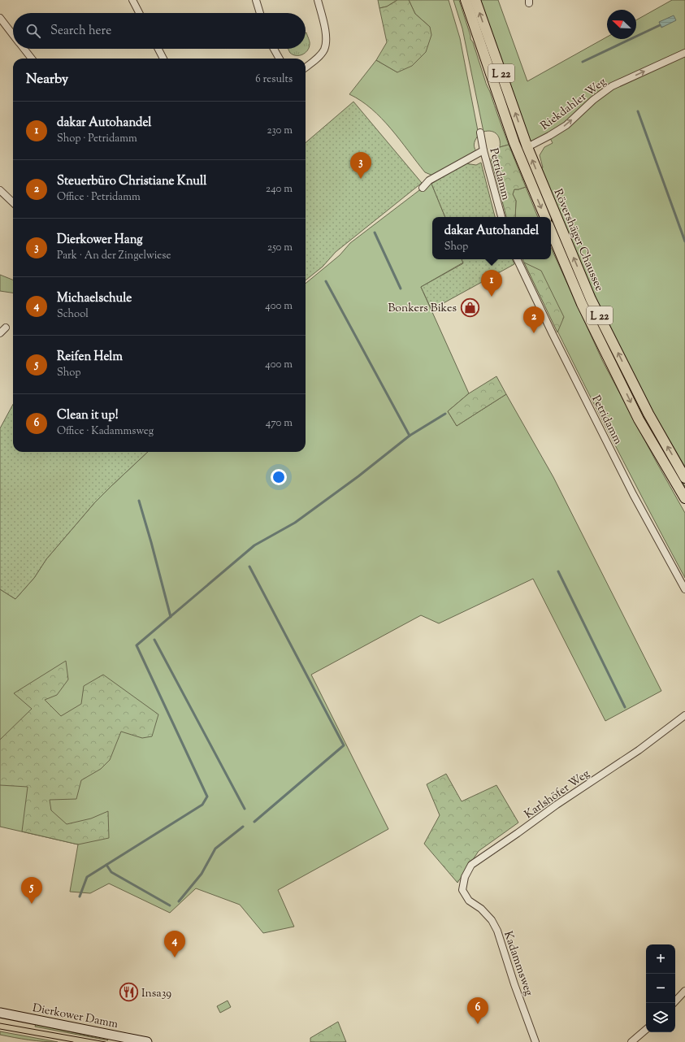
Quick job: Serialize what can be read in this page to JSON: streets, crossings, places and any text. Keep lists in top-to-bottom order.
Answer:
{
  "streets": {
    "main road": ["L 22", "Rövershäger Chaussee"],
    "street": [
      "Riekdahler Weg",
      "Petridamm",
      "Karlshöfer Weg",
      "Kadammsweg",
      "Dierkower Damm"
    ]
  },
  "crossings": [
    ["Riekdahler Weg", "Rövershäger Chaussee"],
    ["Karlshöfer Weg", "Kadammsweg"]
  ],
  "one_way": ["Riekdahler Weg"],
  "places": {
    "shop": ["Bonkers Bikes"],
    "restaurant": ["Insa39"]
  },
  "north": "top left",
  "page": {
    "search": "Search here",
    "heading": ["Nearby", "6 results"],
    "list": [
      {
        "mark": "1",
        "name": "dakar Autohandel",
        "note": "Shop · Petridamm",
        "value": "230 m"
      },
      {
        "mark": "2",
        "name": "Steuerbüro Christiane Knull",
        "note": "Office · Petridamm",
        "value": "240 m"
      },
      {
        "mark": "3",
        "name": "Dierkower Hang",
        "note": "Park · An der Zingelwiese",
        "value": "250 m"
      },
      {
        "mark": "4",
        "name": "Michaelschule",
        "note": "School",
        "value": "400 m"
      },
      {
        "mark": "5",
        "name": "Reifen Helm",
        "note": "Shop",
        "value": "400 m"
      },
      {
        "mark": "6",
        "name": "Clean it up!",
        "note": "Office · Kadammsweg",
        "value": "470 m"
      }
    ],
    "pins": [
      "3",
      "1",
      "2",
      "5",
      "4",
      "6"
    ],
    "popup": ["dakar Autohandel", "Shop"],
    "map_buttons": ["+", "−"]
  }
}
